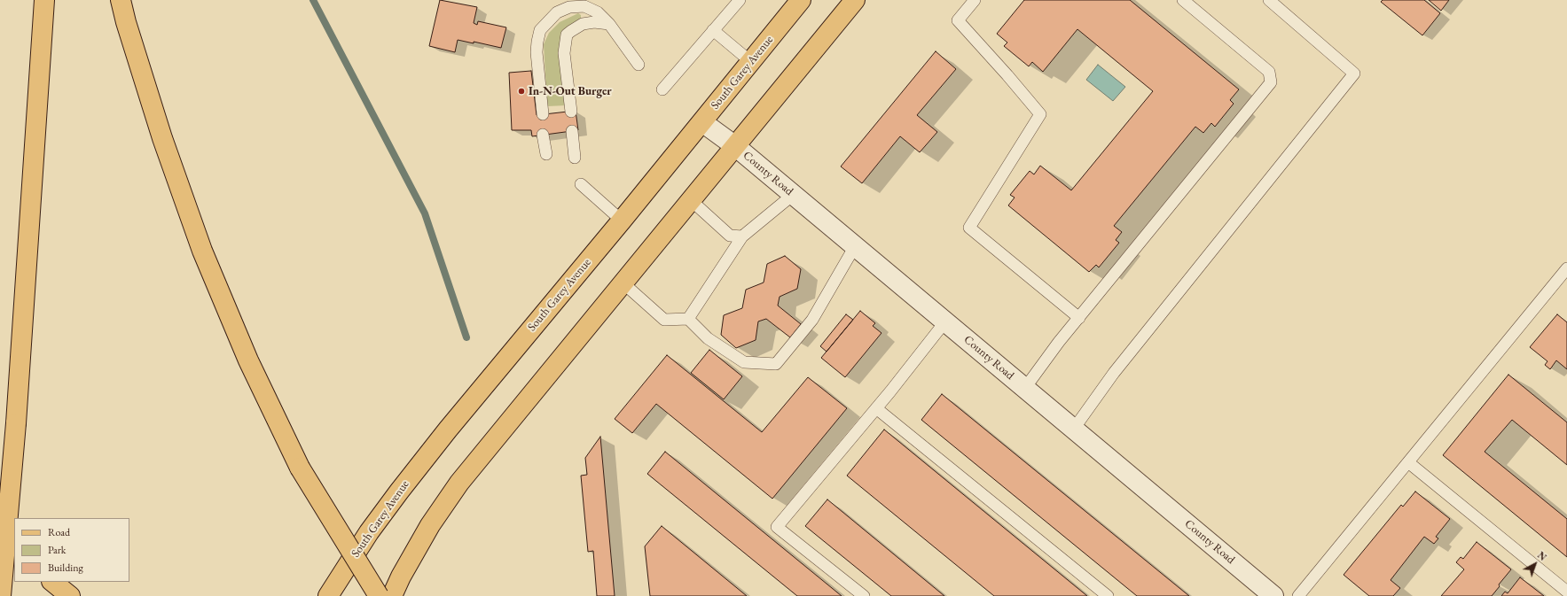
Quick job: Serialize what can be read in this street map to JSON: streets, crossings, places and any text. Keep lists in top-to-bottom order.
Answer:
{
  "streets": {
    "main road": ["South Garey Avenue"],
    "street": ["County Road"]
  },
  "crossings": [
    ["South Garey Avenue", "County Road"]
  ],
  "places": ["In-N-Out Burger"],
  "legend": ["Road", "Park", "Building"],
  "north": "top right"
}
